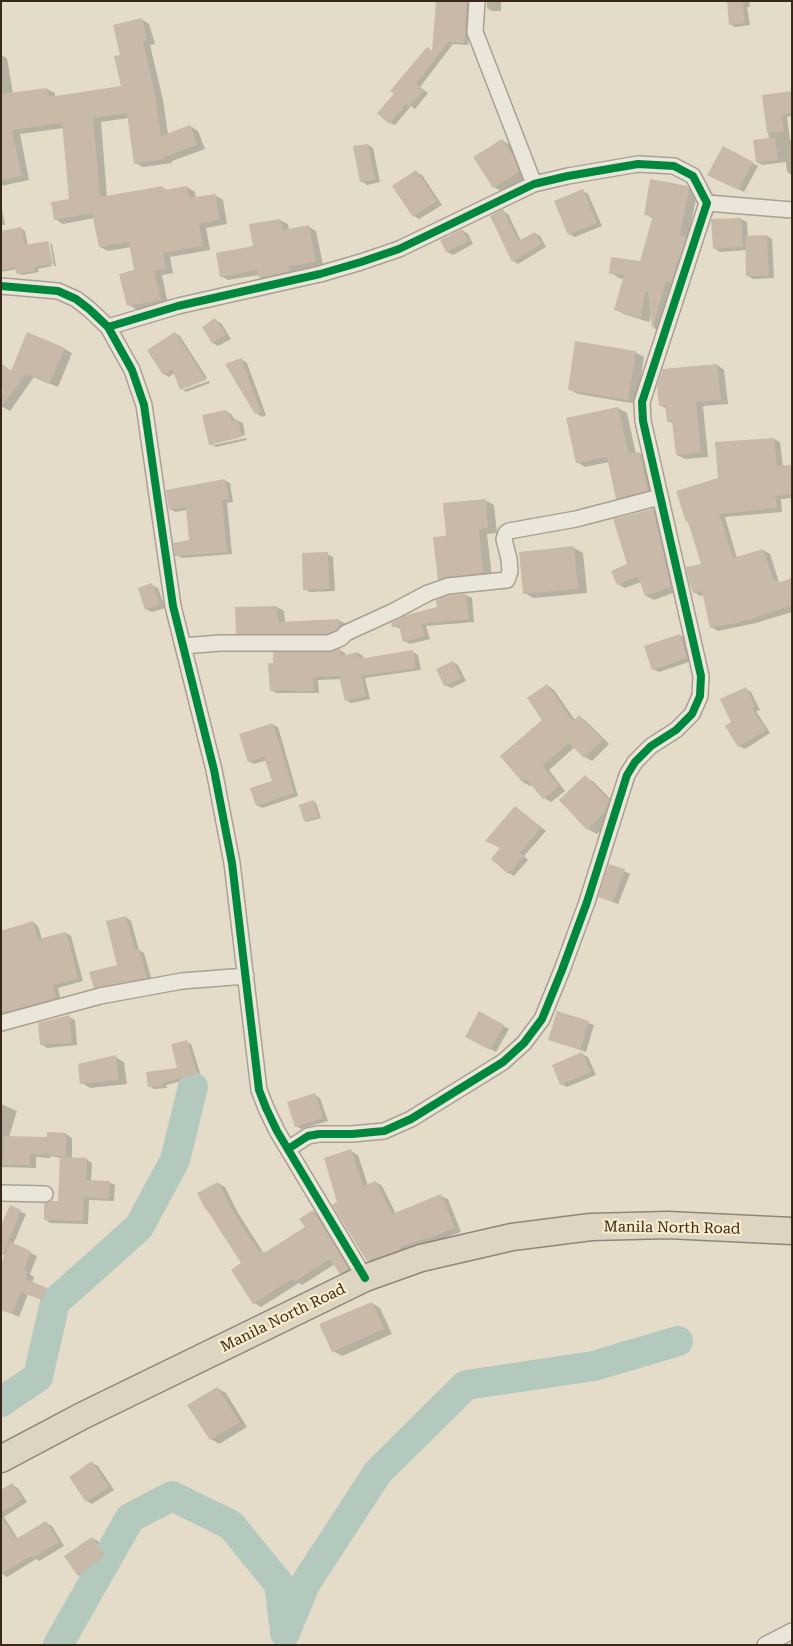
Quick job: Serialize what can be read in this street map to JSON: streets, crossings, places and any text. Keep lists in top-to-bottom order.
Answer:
{
  "streets": {
    "highway": ["Manila North Road"]
  }
}
